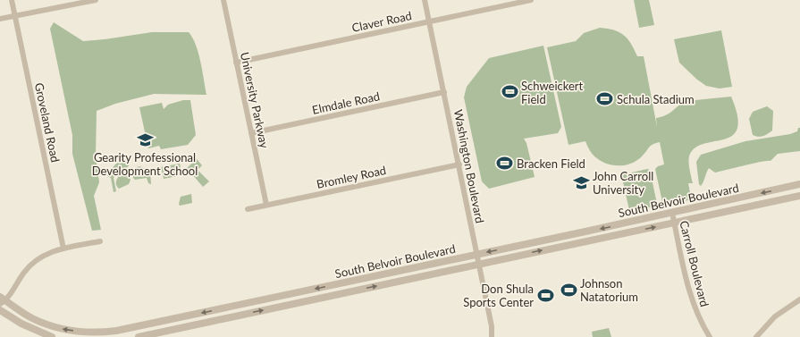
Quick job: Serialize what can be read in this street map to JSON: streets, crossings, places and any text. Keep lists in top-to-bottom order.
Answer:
{
  "streets": {
    "street": [
      "Claver Road",
      "University Parkway",
      "Elmdale Road",
      "Groveland Road",
      "Washington Boulevard",
      "Bromley Road",
      "South Belvoir Boulevard",
      "Carroll Boulevard"
    ]
  },
  "crossings": [
    ["Claver Road", "University Parkway"],
    ["Claver Road", "Washington Boulevard"],
    ["University Parkway", "Elmdale Road"],
    ["University Parkway", "Bromley Road"],
    ["Elmdale Road", "Washington Boulevard"],
    ["Washington Boulevard", "Bromley Road"],
    ["Washington Boulevard", "South Belvoir Boulevard"],
    ["South Belvoir Boulevard", "Carroll Boulevard"]
  ],
  "places": {
    "sports": [
      "Schweickert Field",
      "Schula Stadium",
      "Bracken Field",
      "Johnson Natatorium",
      "Don Shula Sports Center"
    ],
    "school or university": ["Gearity Professional Development School", "John Carroll University"]
  }
}
